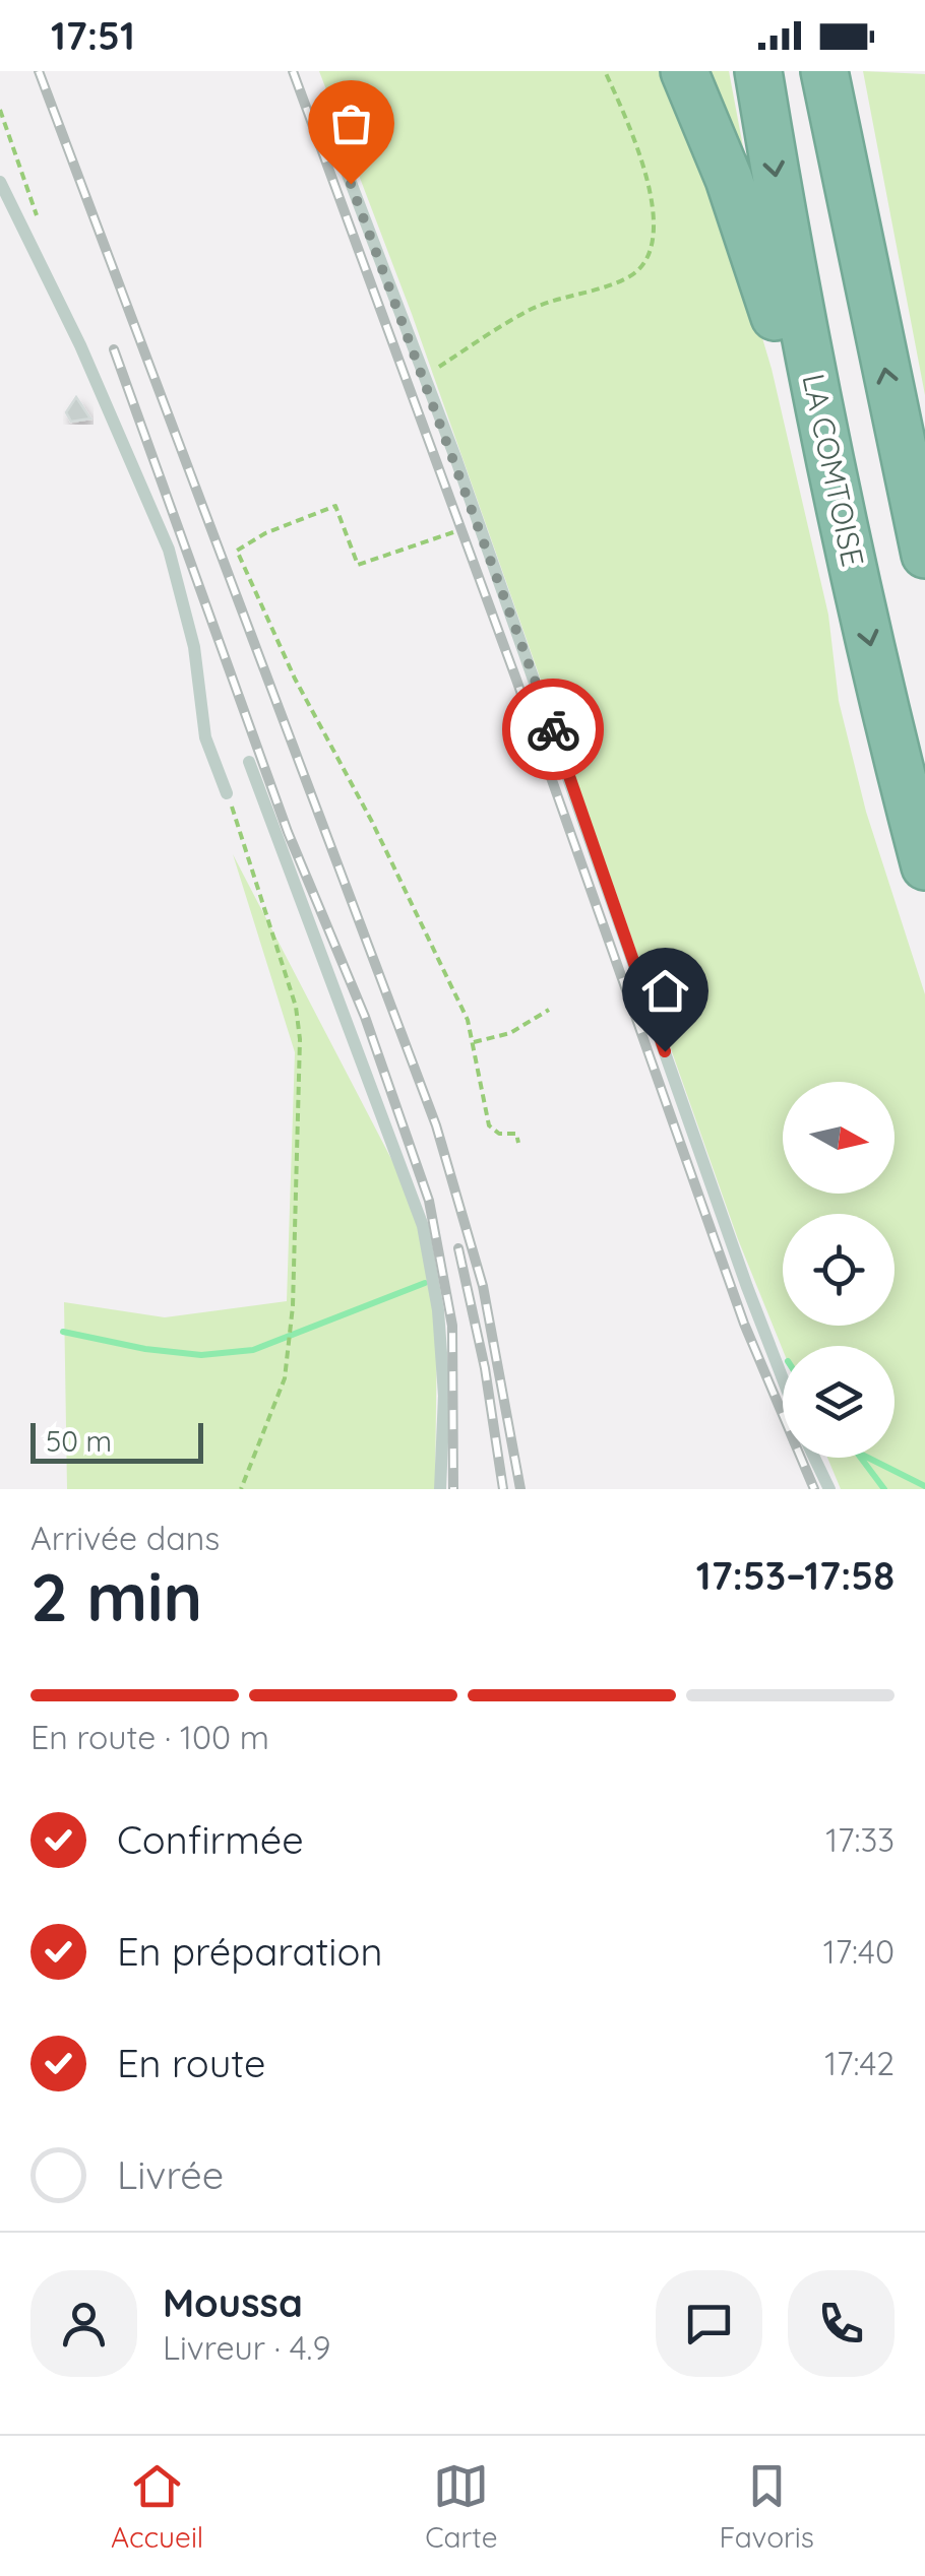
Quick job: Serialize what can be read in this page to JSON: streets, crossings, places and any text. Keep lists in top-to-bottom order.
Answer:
{
  "streets": {
    "highway": ["LA COMTOISE"]
  },
  "scale_bar": "50 m",
  "north": "right",
  "page": {
    "status": "17:51",
    "scale": "50 m",
    "heading": ["2 min", "Arrivée dans", "17:53–17:58"],
    "panel": ["Moussa", "Livreur · 4.9"],
    "bar": "En route · 100 m",
    "list": [
      ["Confirmée", "17:33"],
      ["En préparation", "17:40"],
      ["En route", "17:42"],
      "Livrée"
    ],
    "tabs": ["Accueil", "Carte", "Favoris"]
  }
}
